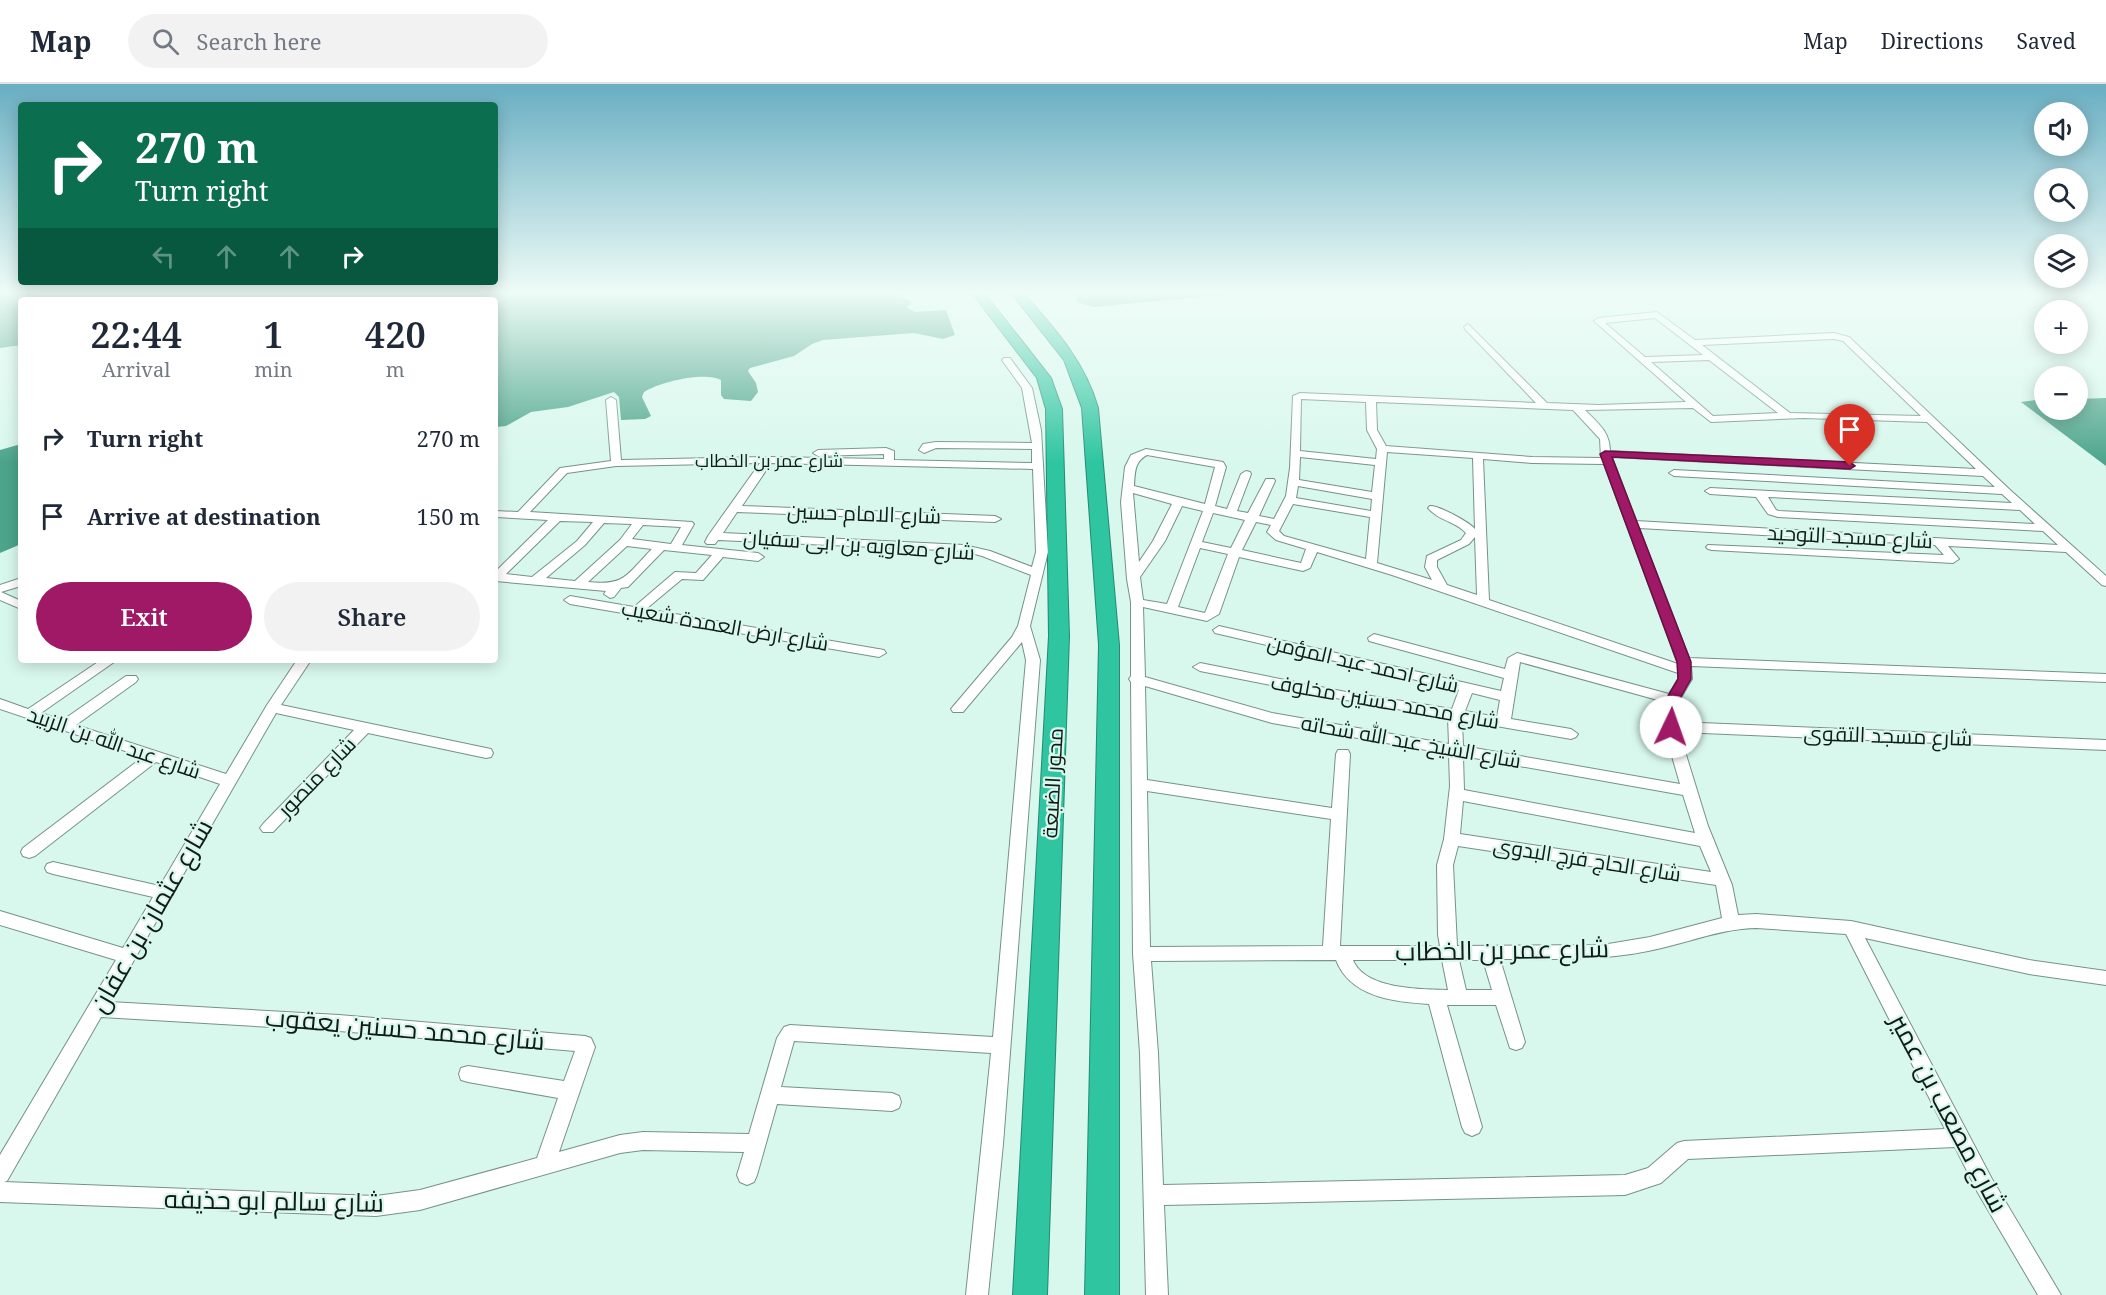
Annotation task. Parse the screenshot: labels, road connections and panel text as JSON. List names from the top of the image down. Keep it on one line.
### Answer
{"streets":{"highway":["محور الضبعة"],"street":["شارع عمر بن الخطاب","شارع الامام حسين","شارع مسجد التوحيد","شارع معاويه بن ابى سفيان","شارع ارض العمدة شعيب","شارع احمد عبد المؤمن","شارع محمد حسنين مخلوف","شارع مسجد التقوى","شارع الشيخ عبد الله شحاته","شارع عبد الله بن الزبيد","شارع منصور","شارع الحاج فرج البدوى","شارع عثمان بن عفان","شارع محمد حسنين يعقوب","شارع مصعب بن عمير","شارع سالم ابو حذيفه"]},"crossings":[["شارع عمر بن الخطاب","شارع مصعب بن عمير"],["شارع عبد الله بن الزبيد","شارع عثمان بن عفان"],["شارع عثمان بن عفان","شارع محمد حسنين يعقوب"],["شارع محمد حسنين يعقوب","شارع سالم ابو حذيفه"]],"page":{"header":"Map","search":"Search here","nav":["Map","Directions","Saved"],"map_buttons":["+","−"],"turn":["270 m","Turn right"],"eta":["22:44","Arrival","1","min","420","m"],"list":[{"name":"Turn right","value":"270 m"},{"name":"Arrive at destination","value":"150 m"}],"buttons":["Exit","Share"]}}
